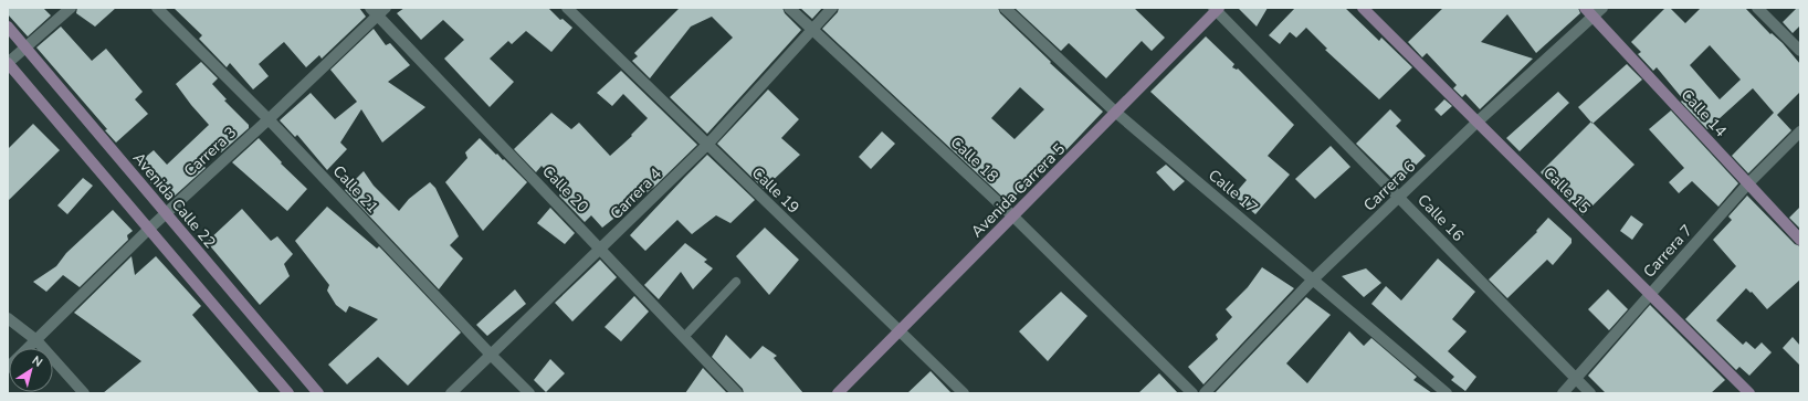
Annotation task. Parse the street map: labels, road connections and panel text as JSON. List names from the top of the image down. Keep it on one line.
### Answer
{"streets":{"street":["Calle 14","Carrera 3","Calle 18","Carrera 6","Calle 21","Calle 20","Calle 19","Avenida Carrera 5","Calle 15","Calle 17","Carrera 4","Avenida Calle 22","Calle 16","Carrera 7"]},"crossings":[["Calle 14","Carrera 6"],["Calle 14","Carrera 7"],["Carrera 3","Calle 21"],["Carrera 3","Calle 20"],["Carrera 3","Avenida Calle 22"],["Calle 18","Avenida Carrera 5"],["Calle 18","Carrera 4"],["Carrera 6","Calle 15"],["Carrera 6","Calle 17"],["Carrera 6","Calle 16"],["Calle 21","Carrera 4"],["Calle 20","Carrera 4"],["Calle 19","Avenida Carrera 5"],["Calle 19","Carrera 4"],["Avenida Carrera 5","Calle 17"],["Avenida Carrera 5","Calle 16"],["Calle 15","Carrera 7"],["Calle 16","Carrera 7"]],"north":"top right"}
